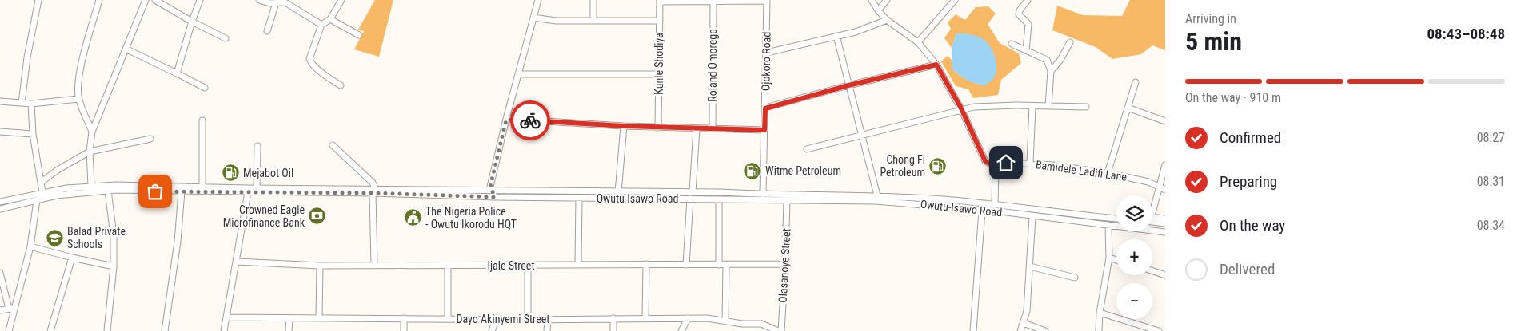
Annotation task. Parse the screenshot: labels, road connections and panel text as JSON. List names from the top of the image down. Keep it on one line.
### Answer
{"streets":{"street":["Ojokoro Road","Kunle Shodiya","Roland Omorege","Bamidele Ladifi Lane","Owutu-Isawo Road","Ijale Street","Olasanoye Street","Dayo Akinyemi Street"]},"crossings":[["Ojokoro Road","Owutu-Isawo Road"],["Owutu-Isawo Road","Olasanoye Street"],["Ijale Street","Olasanoye Street"]],"places":{"fuel station":["Chong Fi Petroleum","Witme Petroleum","Mejabot Oil"],"bank":["Crowned Eagle Microfinance Bank"],"public building":["The Nigeria Police - Owutu Ikorodu HQT"],"school or university":["Balad Private Schools"]},"page":{"heading":["5 min","Arriving in","08:43–08:48"],"bar":"On the way · 910 m","list":[["Confirmed","08:27"],["Preparing","08:31"],["On the way","08:34"],"Delivered"],"map_buttons":["+","−"]}}
